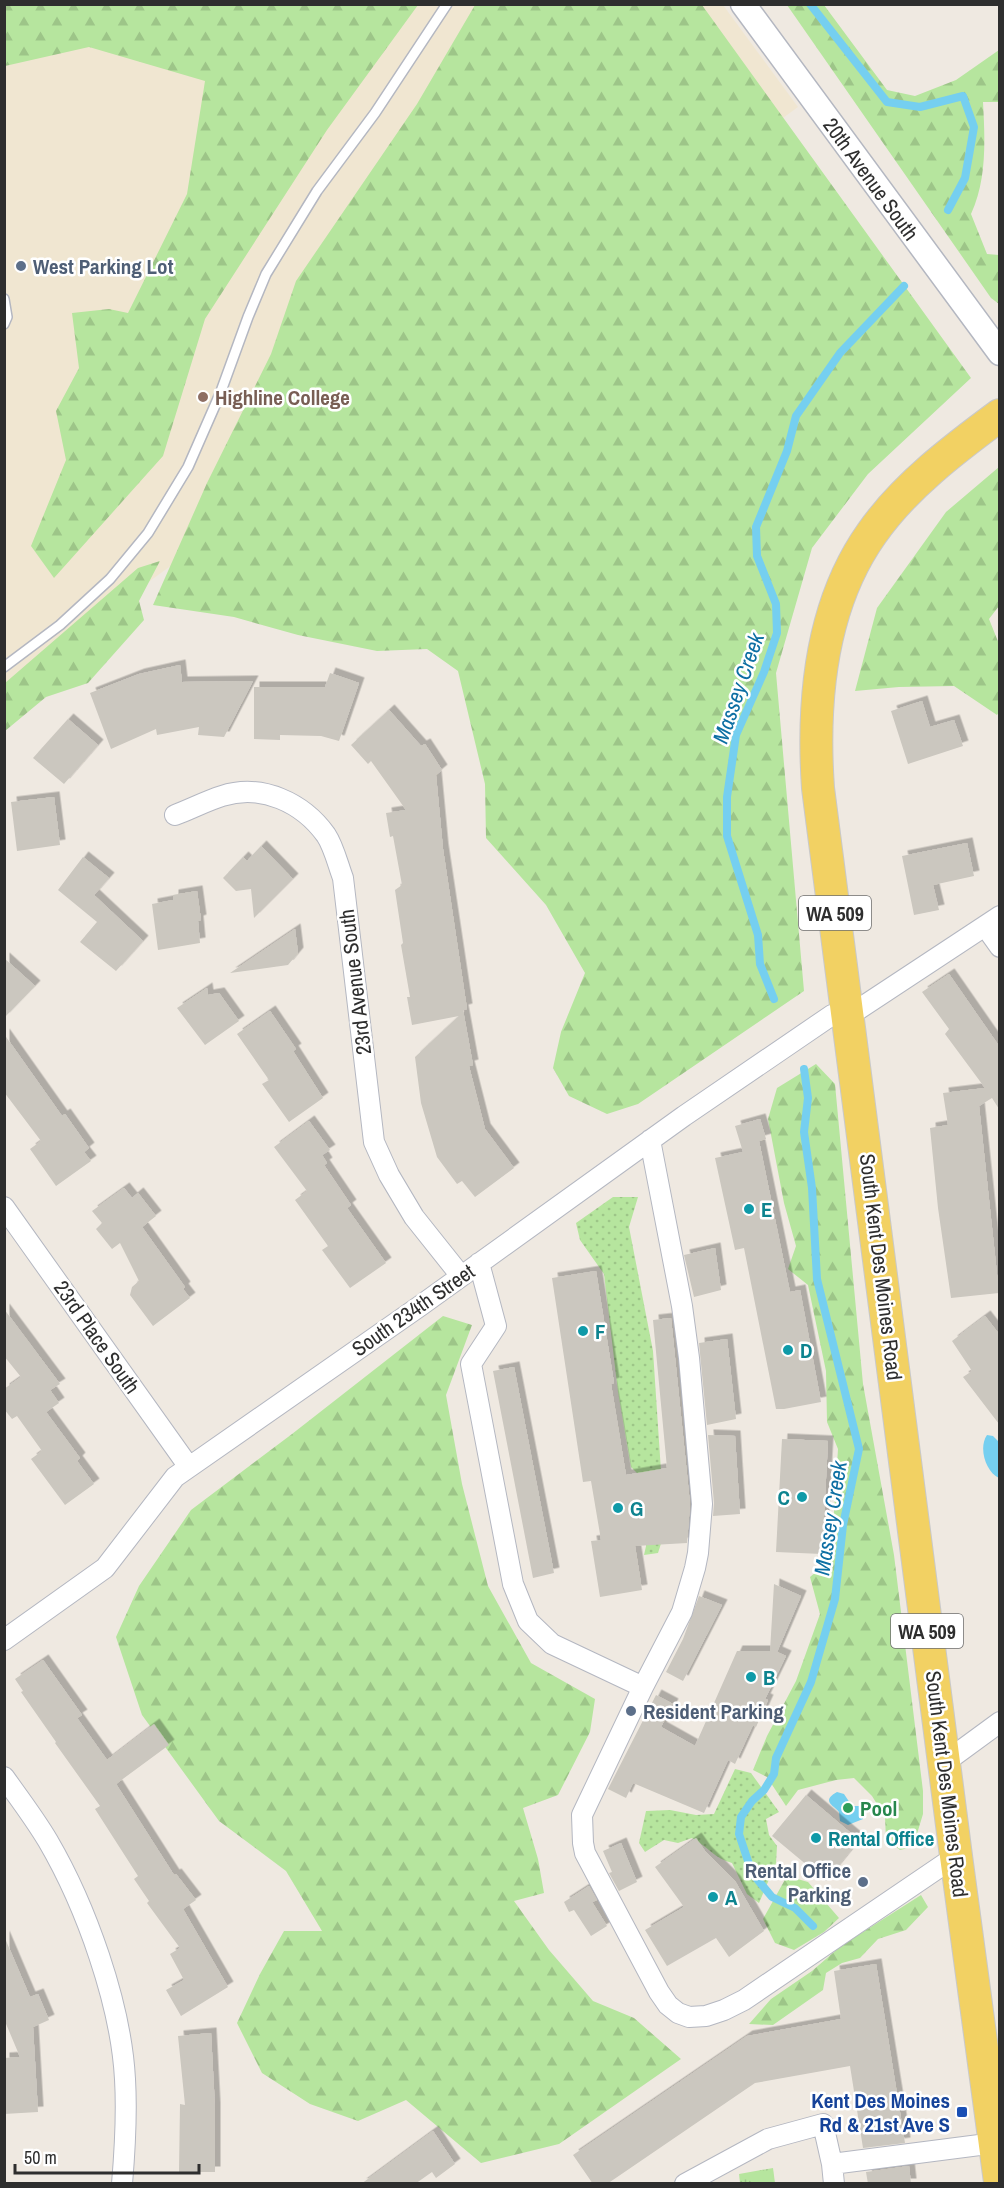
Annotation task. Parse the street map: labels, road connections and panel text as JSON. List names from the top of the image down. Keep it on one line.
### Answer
{"streets":{"main road":["WA 509","South Kent Des Moines Road"],"street":["20th Avenue South","23rd Avenue South","South 234th Street","23rd Place South"]},"crossings":[["23rd Avenue South","South 234th Street"],["South Kent Des Moines Road","South 234th Street"],["South 234th Street","23rd Place South"]],"water":["Massey Creek"],"places":{"other":["West Parking Lot","Highline College","E","F","D","C","G","B","Resident Parking","Pool","Rental Office","Rental Office Parking","A"],"transit":["Kent Des Moines Rd & 21st Ave S"]},"scale_bar":"50 m"}
